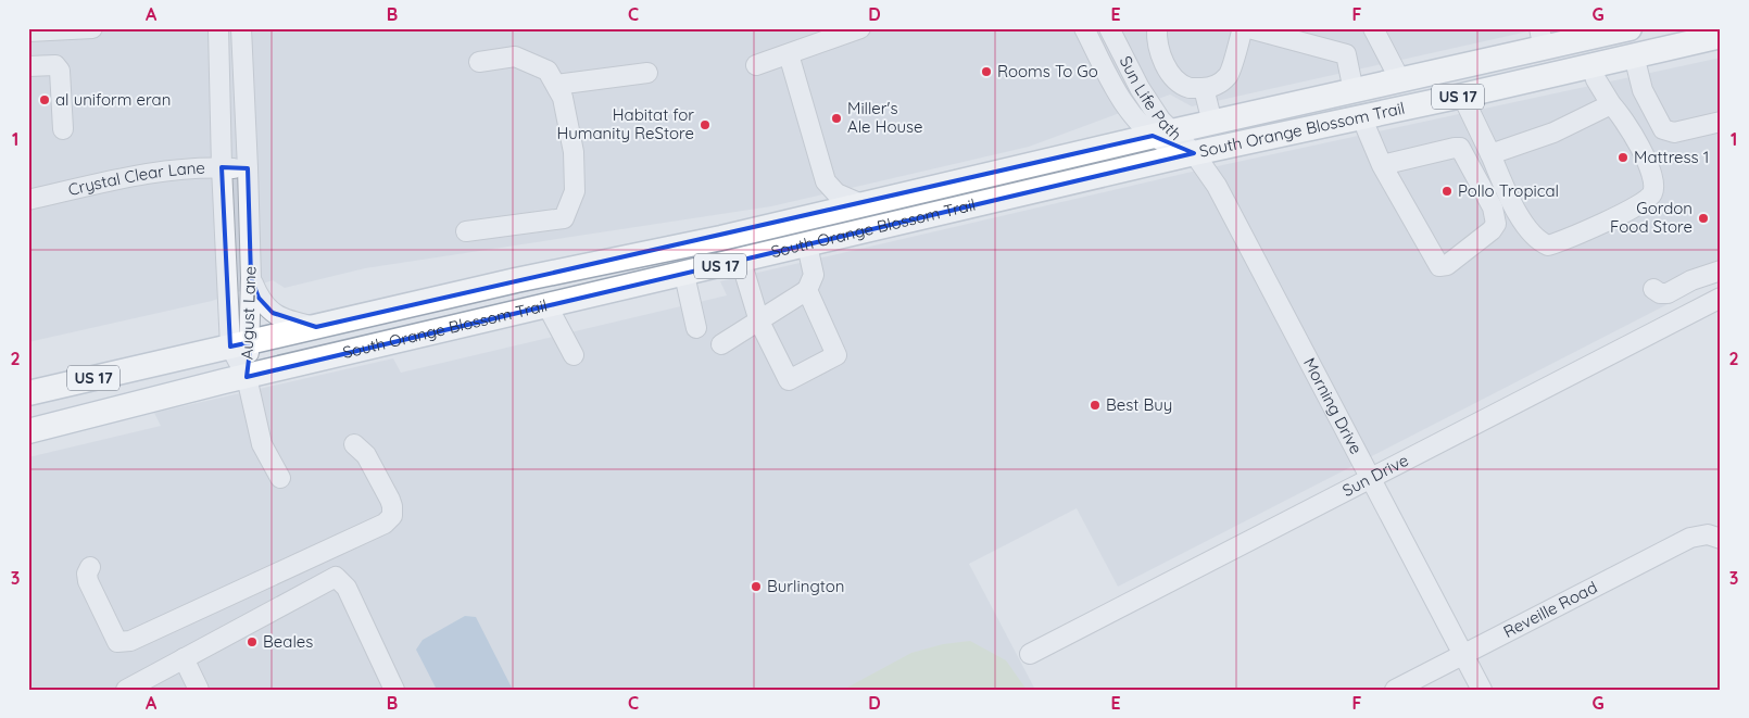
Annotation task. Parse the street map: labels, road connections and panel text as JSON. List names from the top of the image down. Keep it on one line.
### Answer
{"streets":{"main road":["US 17","South Orange Blossom Trail"],"street":["Sun Life Path","Crystal Clear Lane","August Lane","Morning Drive","Sun Drive","Reveille Road"]},"crossings":[["Sun Life Path","South Orange Blossom Trail"],["Sun Life Path","Morning Drive"],["South Orange Blossom Trail","August Lane"],["South Orange Blossom Trail","Morning Drive"],["Crystal Clear Lane","August Lane"],["Morning Drive","Sun Drive"],["Morning Drive","Reveille Road"]],"places":["Rooms To Go","al uniform eran","Miller's Ale House","Habitat for Humanity ReStore","Mattress 1","Pollo Tropical","Gordon Food Store","Best Buy","Burlington","Beales"],"grid":{"columns":["A","B","C","D","E","F","G"],"rows":["1","2","3"]}}
